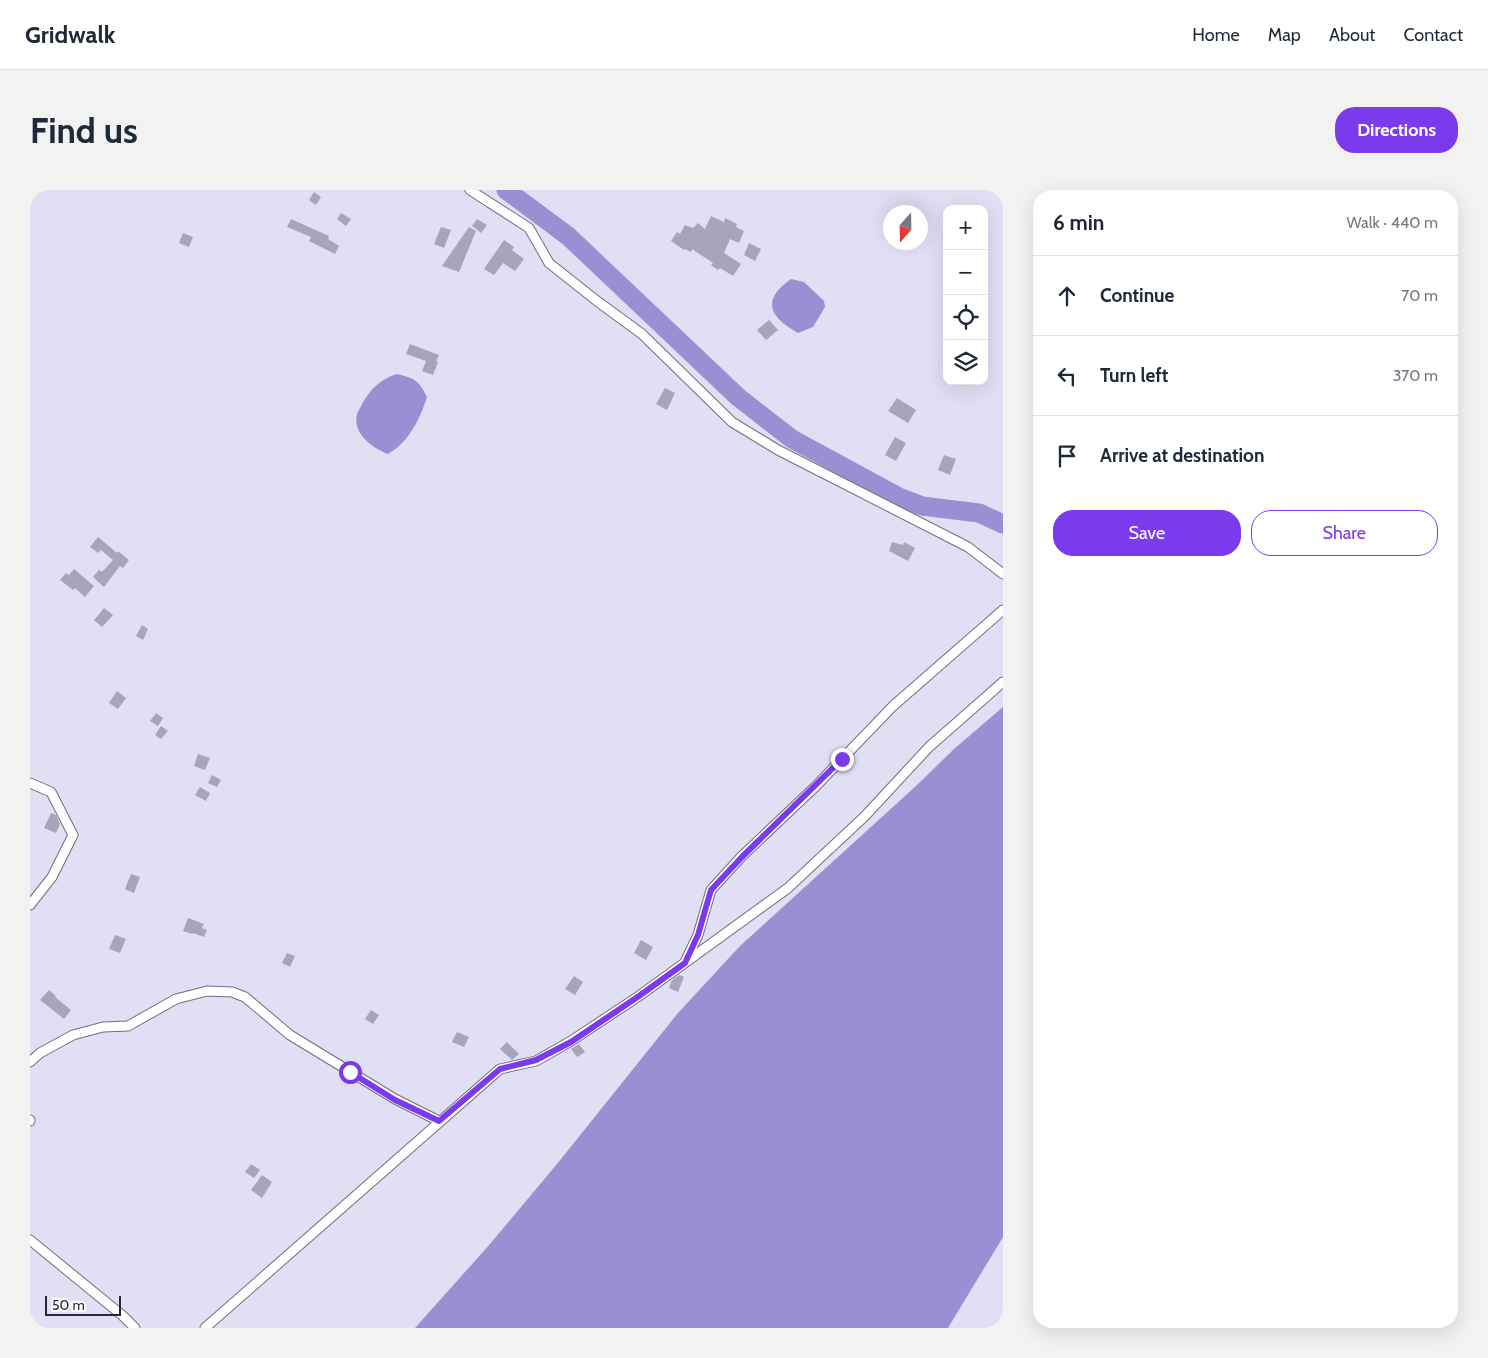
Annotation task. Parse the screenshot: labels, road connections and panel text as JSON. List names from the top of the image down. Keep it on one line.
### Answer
{"scale_bar":"50 m","north":"bottom","page":{"header":"Gridwalk","nav":["Home","Map","About","Contact"],"buttons":["Directions",["Save","Share"]],"title":"Find us","heading":["6 min","Walk · 440 m"],"map_buttons":["+","−"],"list":[["Continue","70 m"],["Turn left","370 m"],"Arrive at destination"],"scale":"50 m"}}
